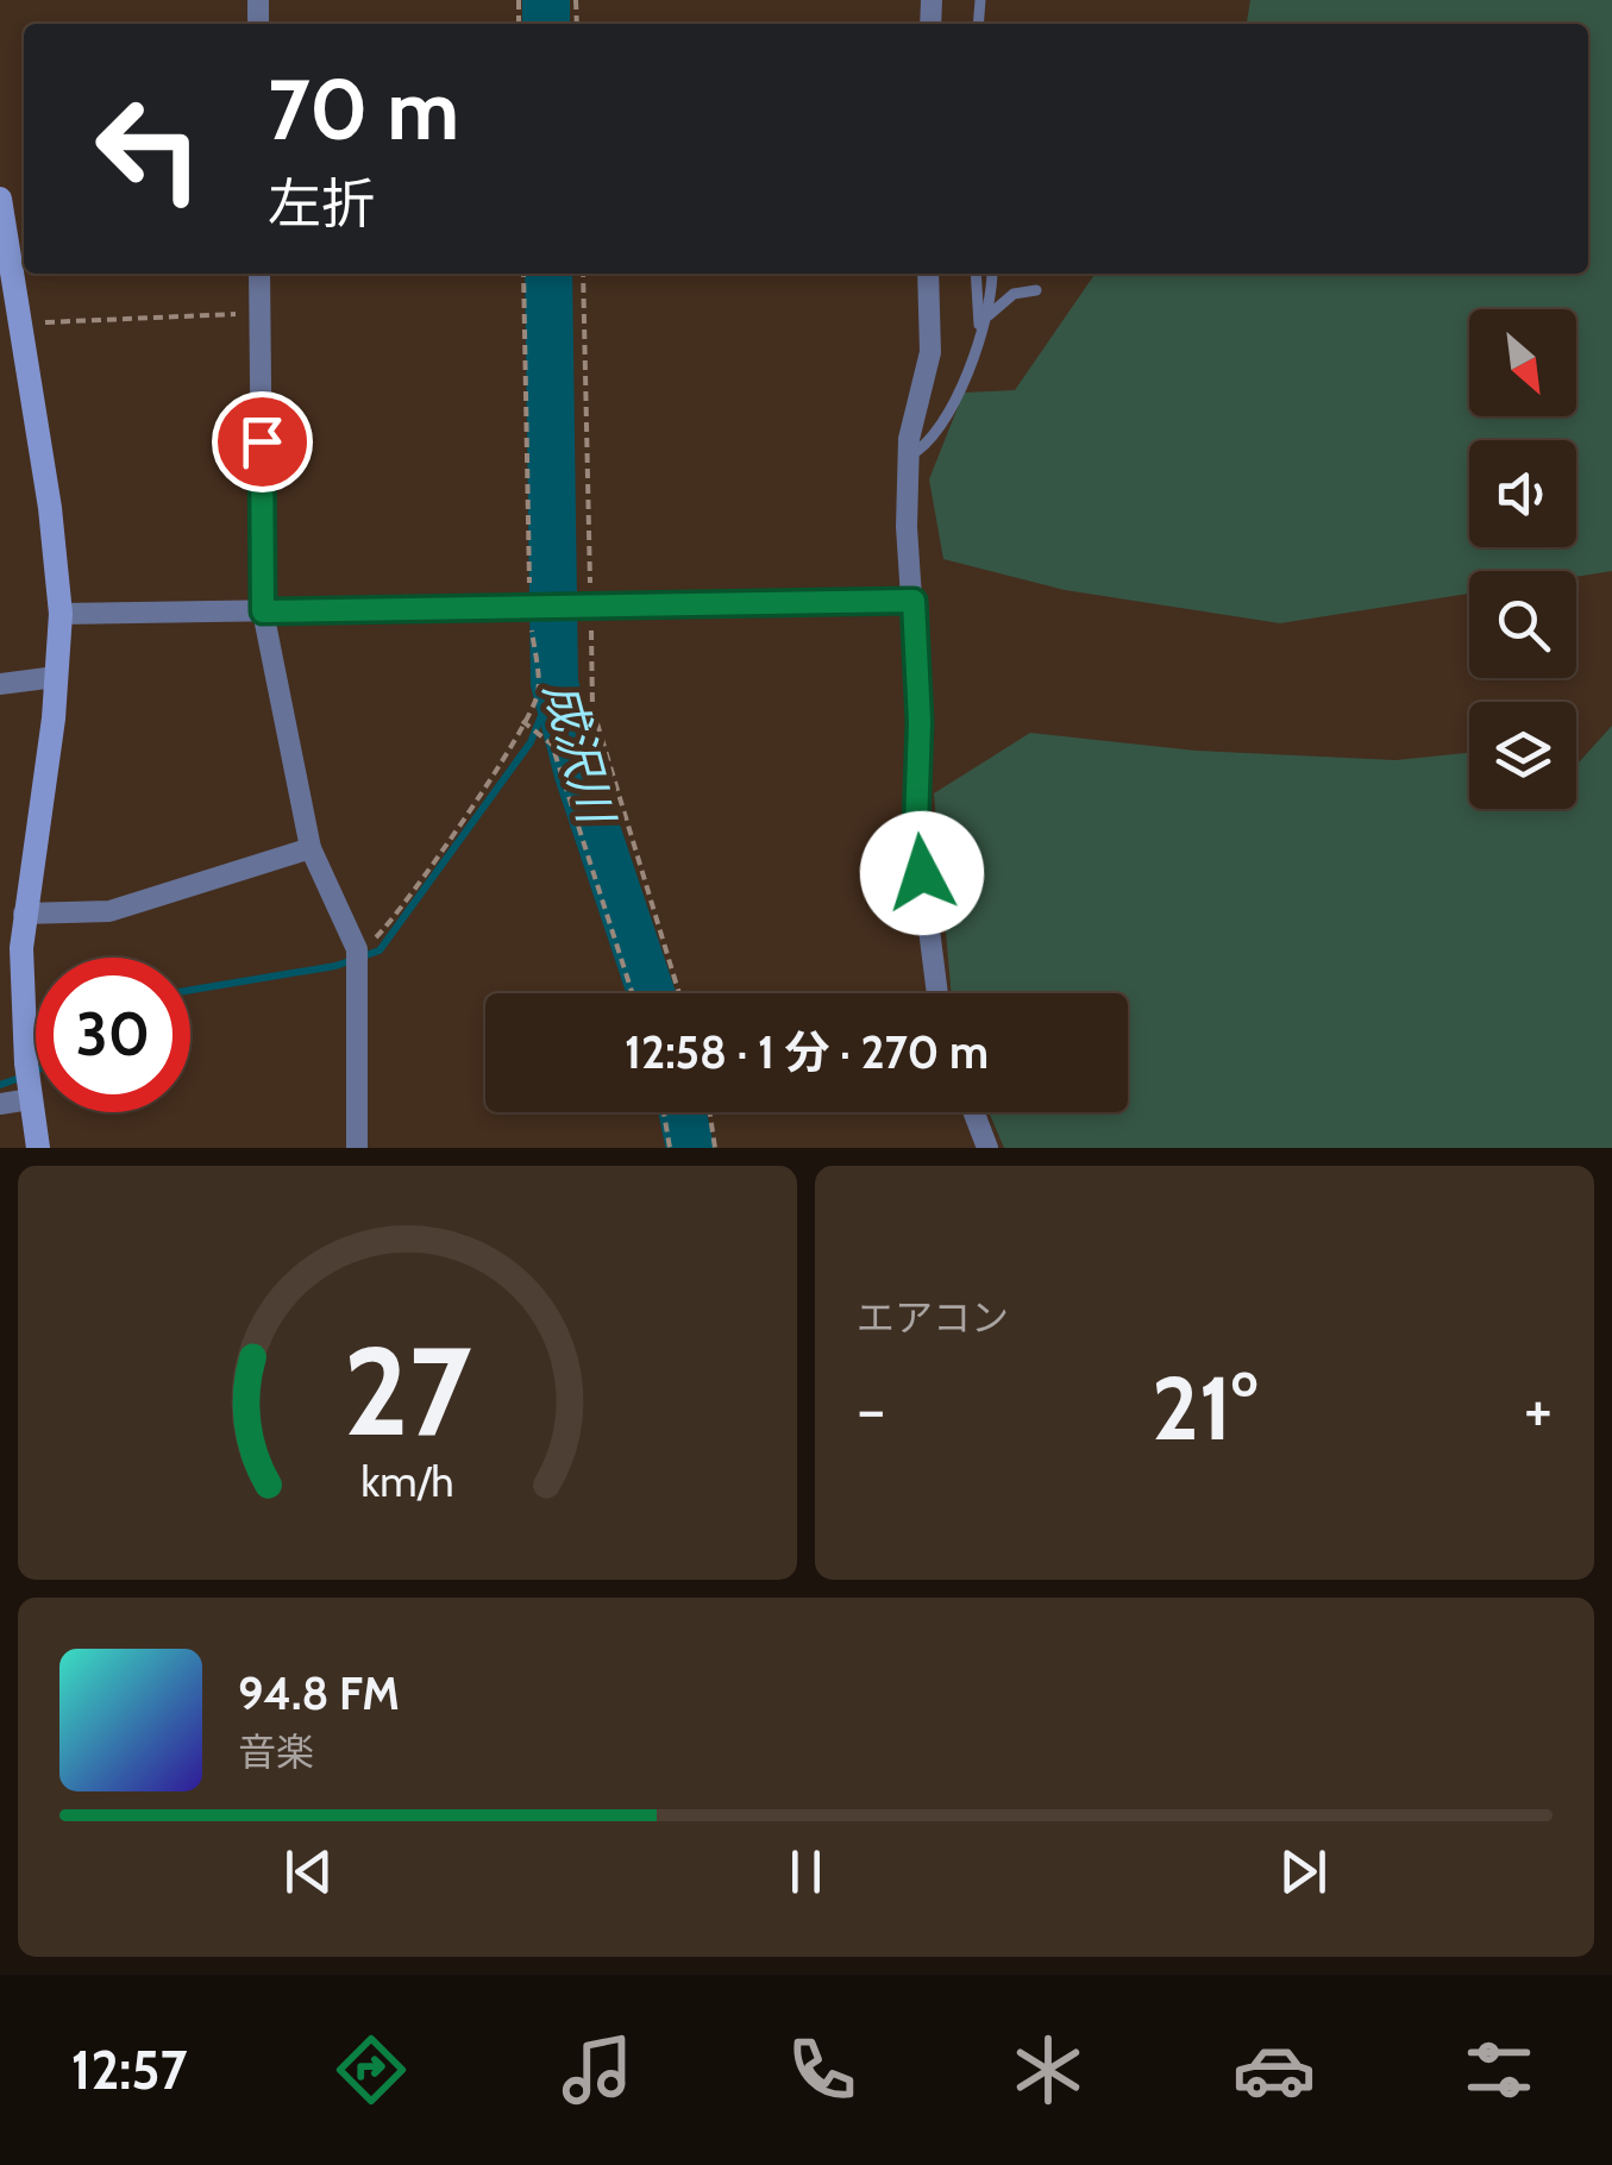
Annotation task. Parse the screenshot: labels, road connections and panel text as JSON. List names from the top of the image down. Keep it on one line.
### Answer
{"water":["成沢川"],"north":"bottom right","page":{"turn":["70 m","左折"],"limit":"30","trip":"12:58 · 1 分 · 270 m","tile":"エアコン","heat":["−","21°","+"],"song":["94.8 FM","音楽"],"tabs":"12:57","gauge":["27","km/h"]}}
